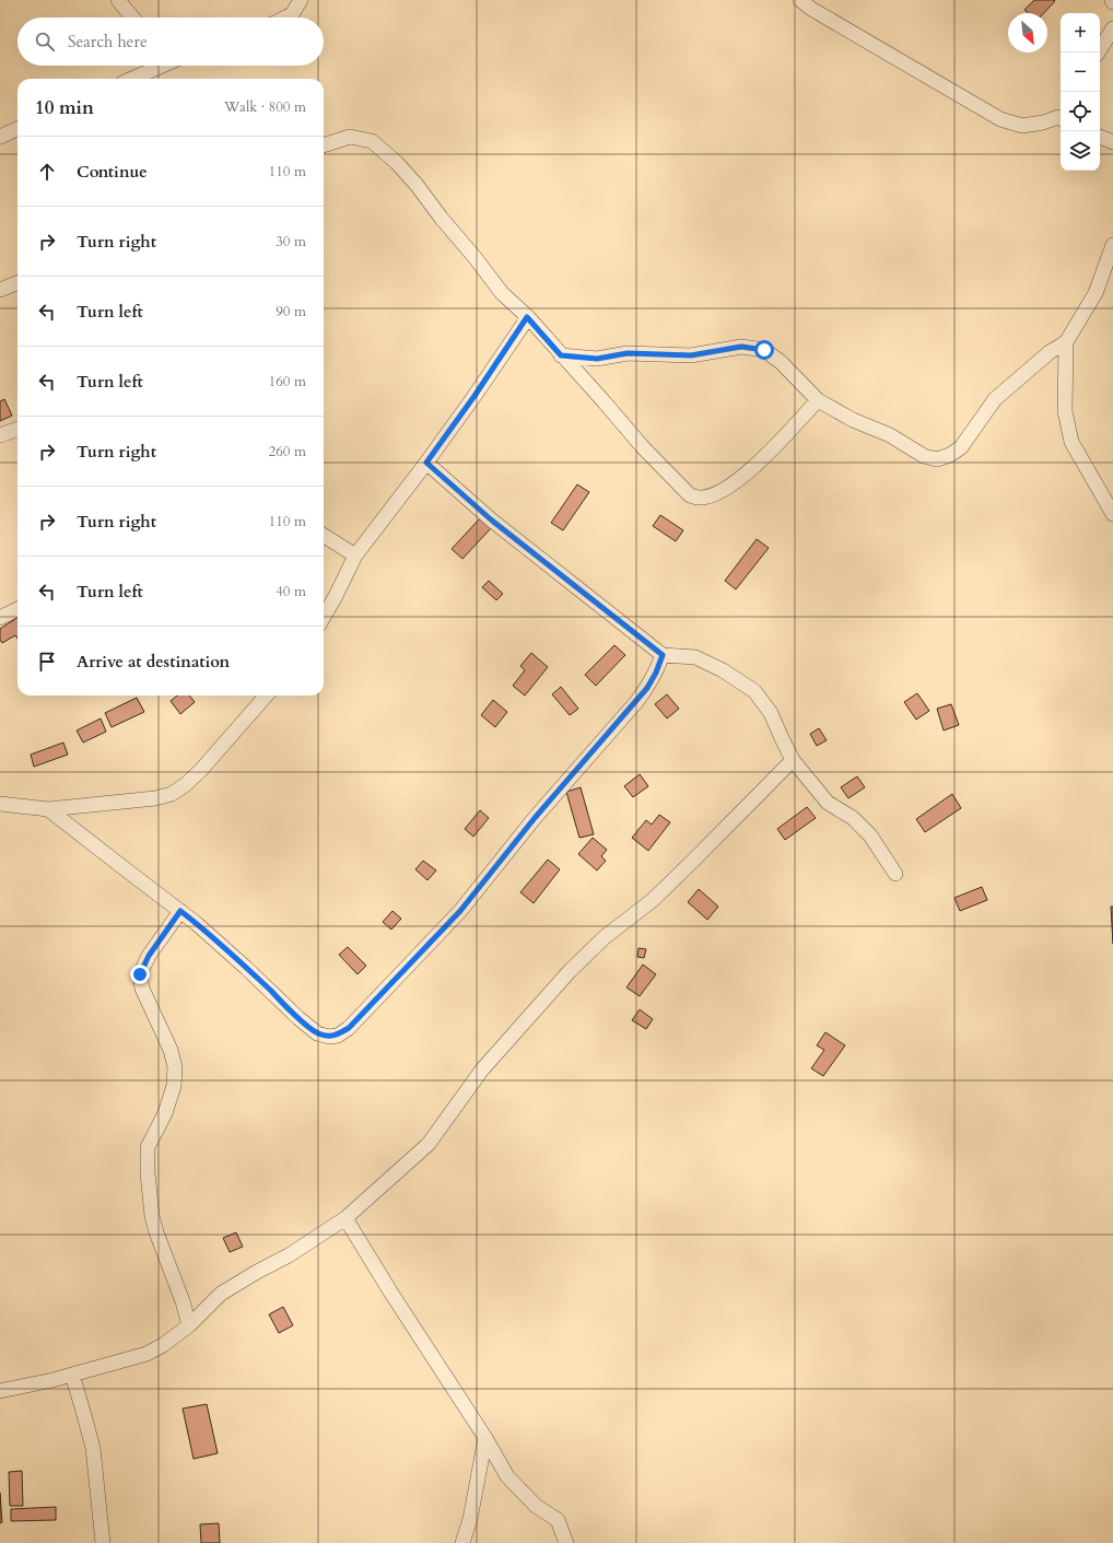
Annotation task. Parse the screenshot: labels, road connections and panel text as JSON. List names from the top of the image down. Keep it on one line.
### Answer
{"north":"bottom right","page":{"map_buttons":["+","−"],"search":"Search here","heading":["10 min","Walk · 800 m"],"list":[["Continue","110 m"],["Turn right","30 m"],["Turn left","90 m"],["Turn left","160 m"],["Turn right","260 m"],["Turn right","110 m"],["Turn left","40 m"],"Arrive at destination"]}}
